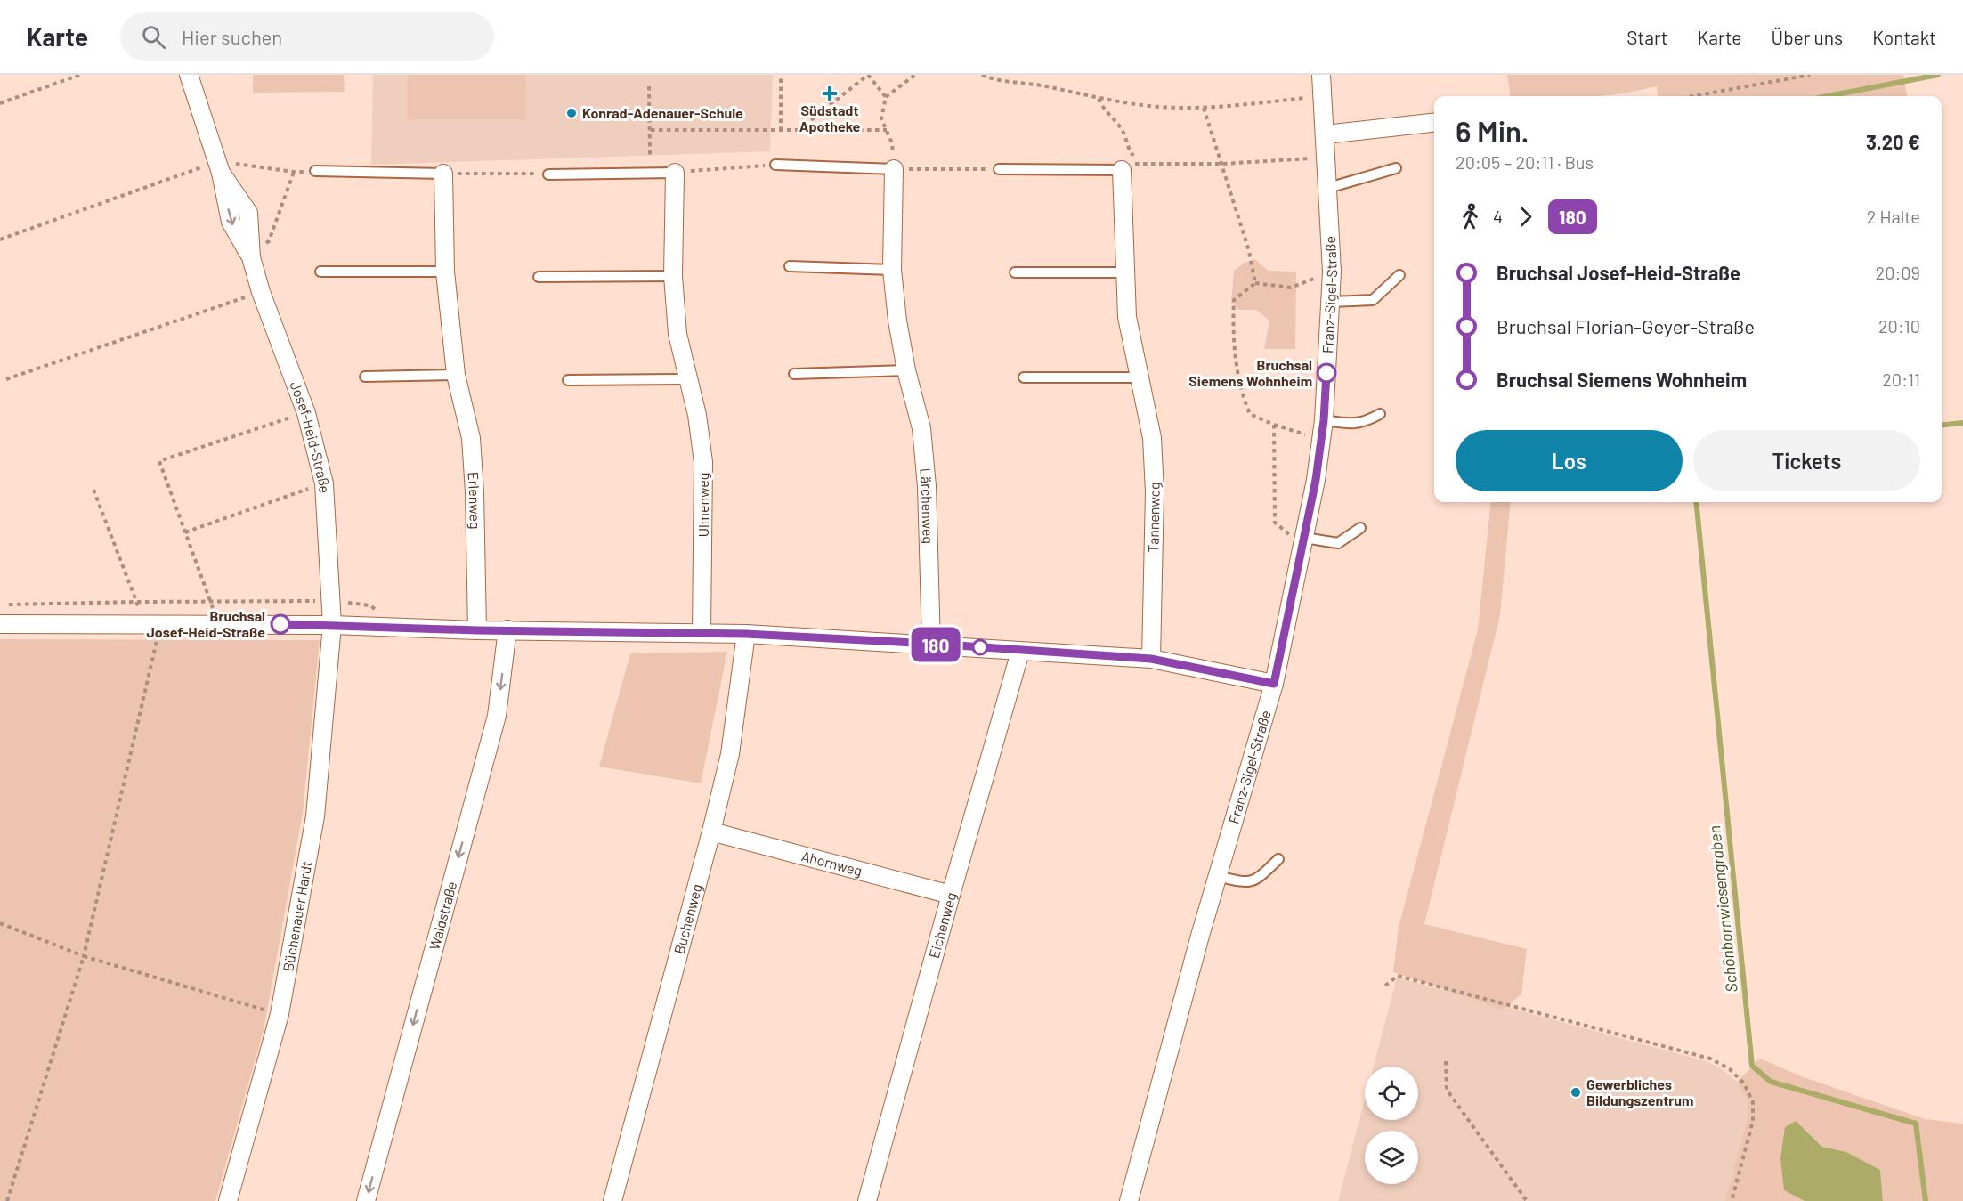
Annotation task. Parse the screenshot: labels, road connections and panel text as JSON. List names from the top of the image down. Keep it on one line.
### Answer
{"streets":{"street":["Franz-Sigel-Straße","Josef-Heid-Straße","Erlenweg","Ulmenweg","Lärchenweg","Tannenweg","Ahornweg","Büchenauer Hardt","Waldstraße","Buchenweg","Eichenweg"]},"crossings":[["Josef-Heid-Straße","Büchenauer Hardt"],["Ahornweg","Buchenweg"],["Ahornweg","Eichenweg"]],"one_way":["Waldstraße"],"water":["Schönbornwiesengraben"],"places":{"health":["Südstadt Apotheke"],"other":["Konrad-Adenauer-Schule","Bruchsal Siemens Wohnheim","Bruchsal Josef-Heid-Straße","Gewerbliches Bildungszentrum"]},"lines":["bus line 180"],"page":{"header":"Karte","search":"Hier suchen","nav":["Start","Karte","Über uns","Kontakt"],"on_map":"180","heading":["6 Min.","20:05 – 20:11 · Bus","3.20 €"],"legs":["4","180","2 Halte"],"list":[{"name":"Bruchsal Josef-Heid-Straße","value":"20:09"},{"name":"Bruchsal Florian-Geyer-Straße","value":"20:10"},{"name":"Bruchsal Siemens Wohnheim","value":"20:11"}],"buttons":["Los","Tickets"]}}
